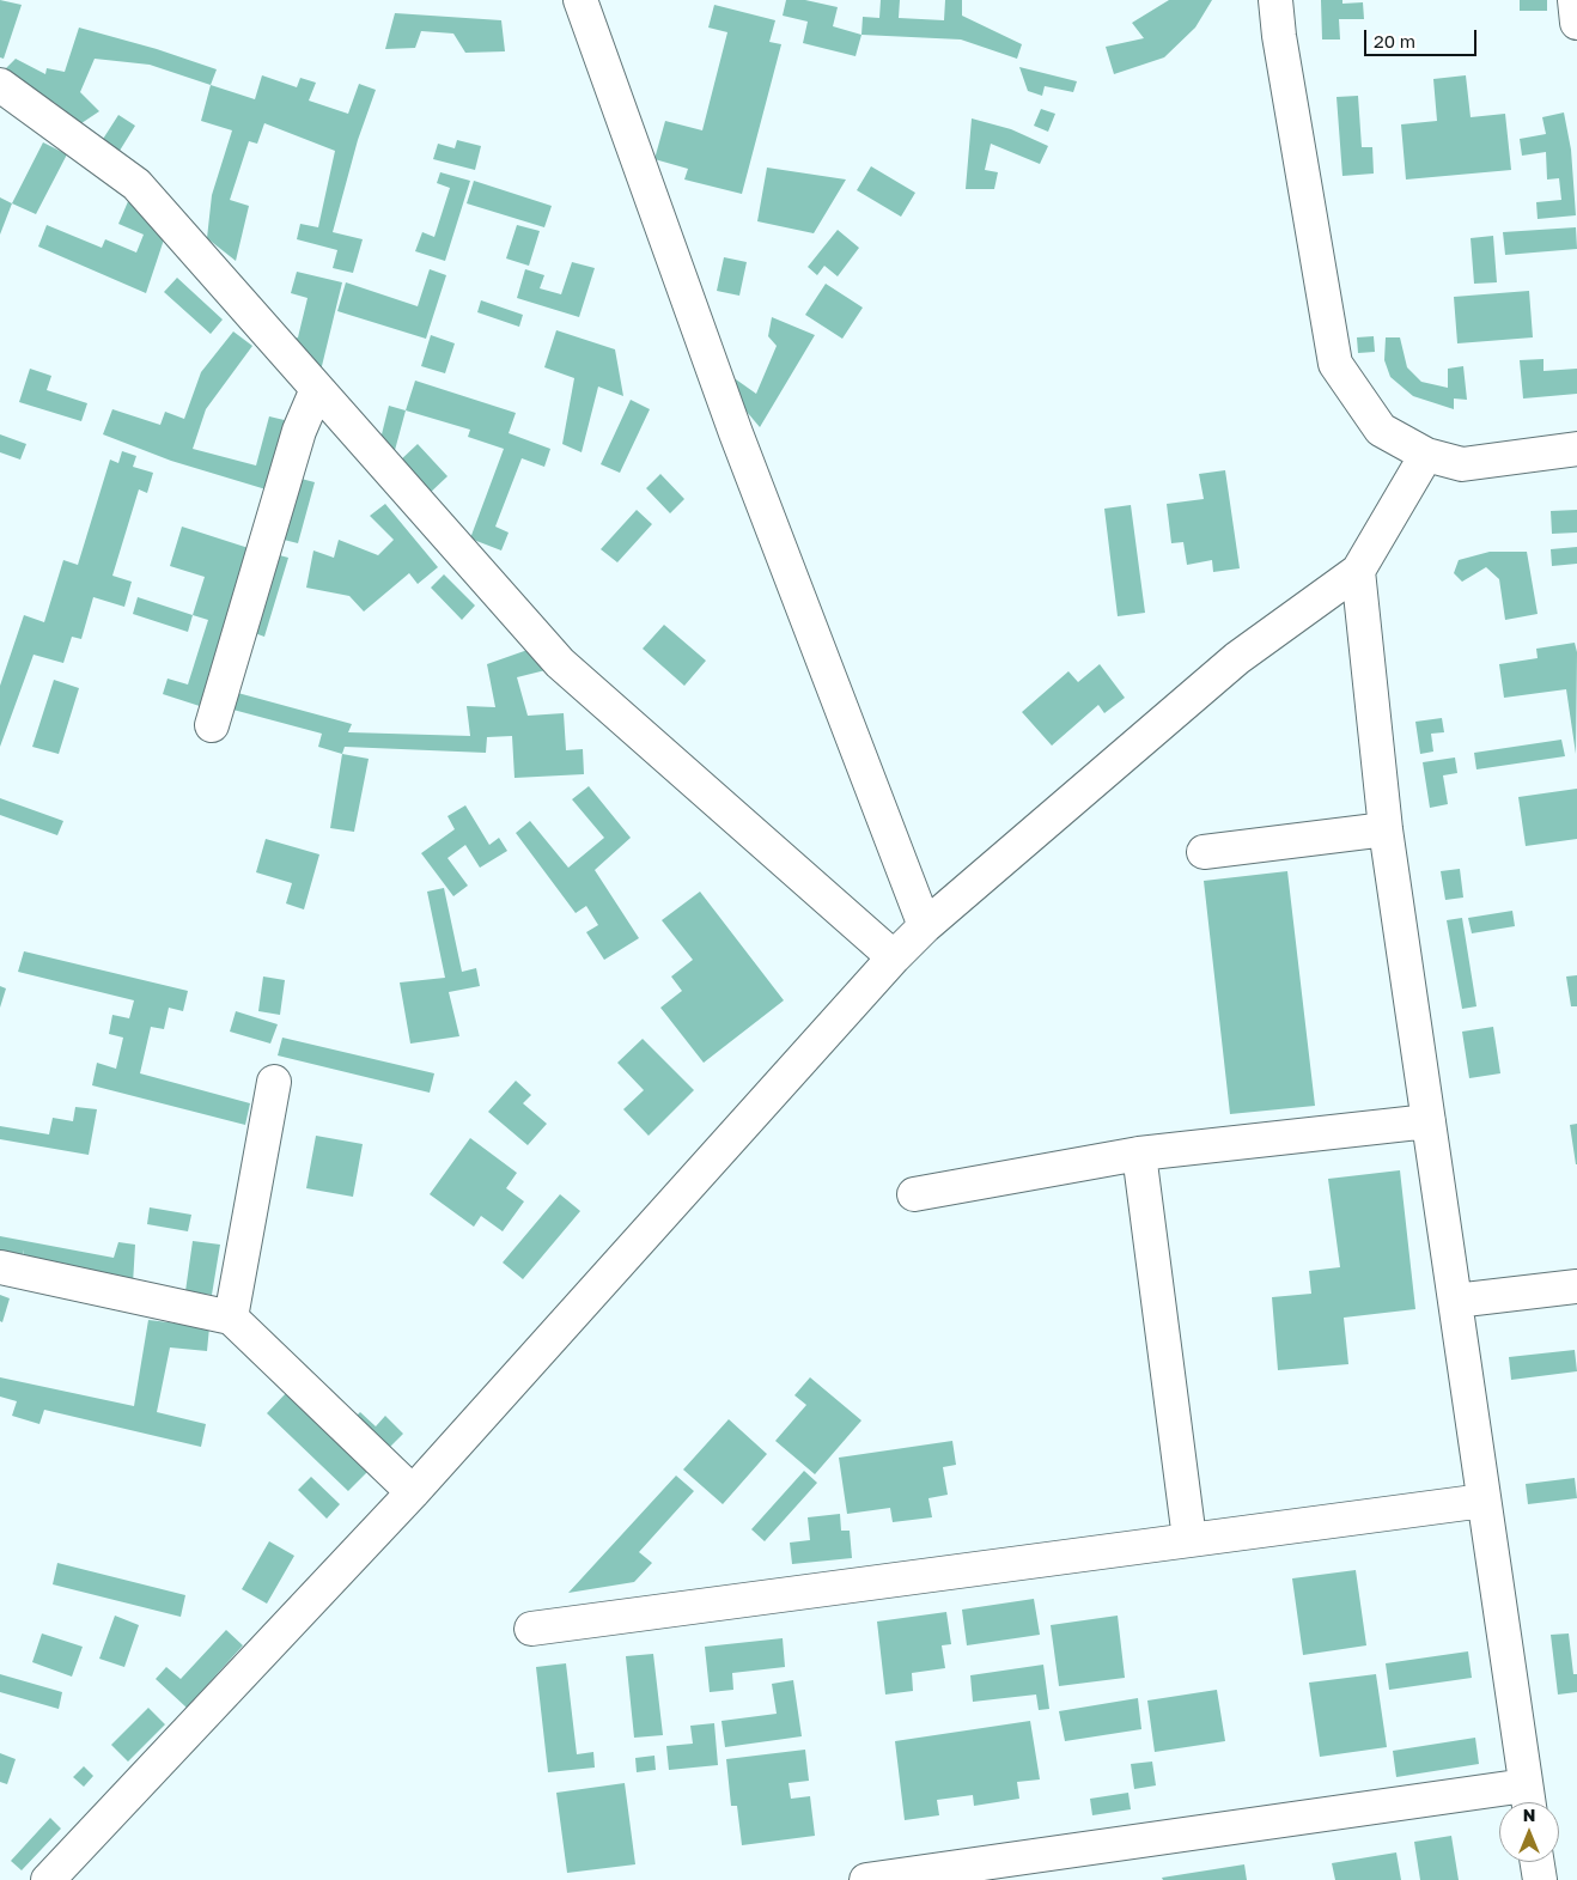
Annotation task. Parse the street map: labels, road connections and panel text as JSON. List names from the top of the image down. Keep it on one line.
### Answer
{"scale_bar":"20 m","north":"top"}
